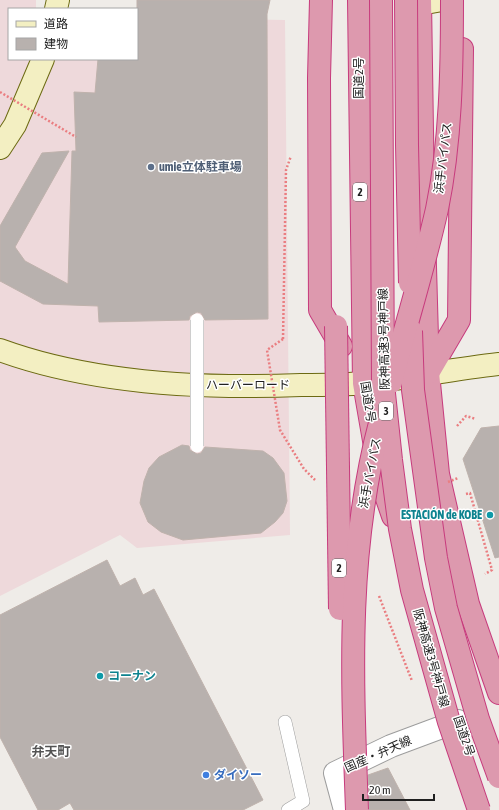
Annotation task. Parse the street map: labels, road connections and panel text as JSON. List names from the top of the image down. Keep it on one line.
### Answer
{"streets":{"highway":["国道2号","浜手バイパス","2","阪神高速3号神戸線","3"],"street":["ハーバーロード","国産・弁天線"]},"crossings":[["国道2号","ハーバーロード"],["国道2号","国産・弁天線"],["浜手バイパス","国産・弁天線"]],"districts":["弁天町"],"places":["umie立体駐車場","ESTACIÓN de KOBE","コーナン","ダイソー"],"legend":["道路","建物"],"scale_bar":"20 m"}
